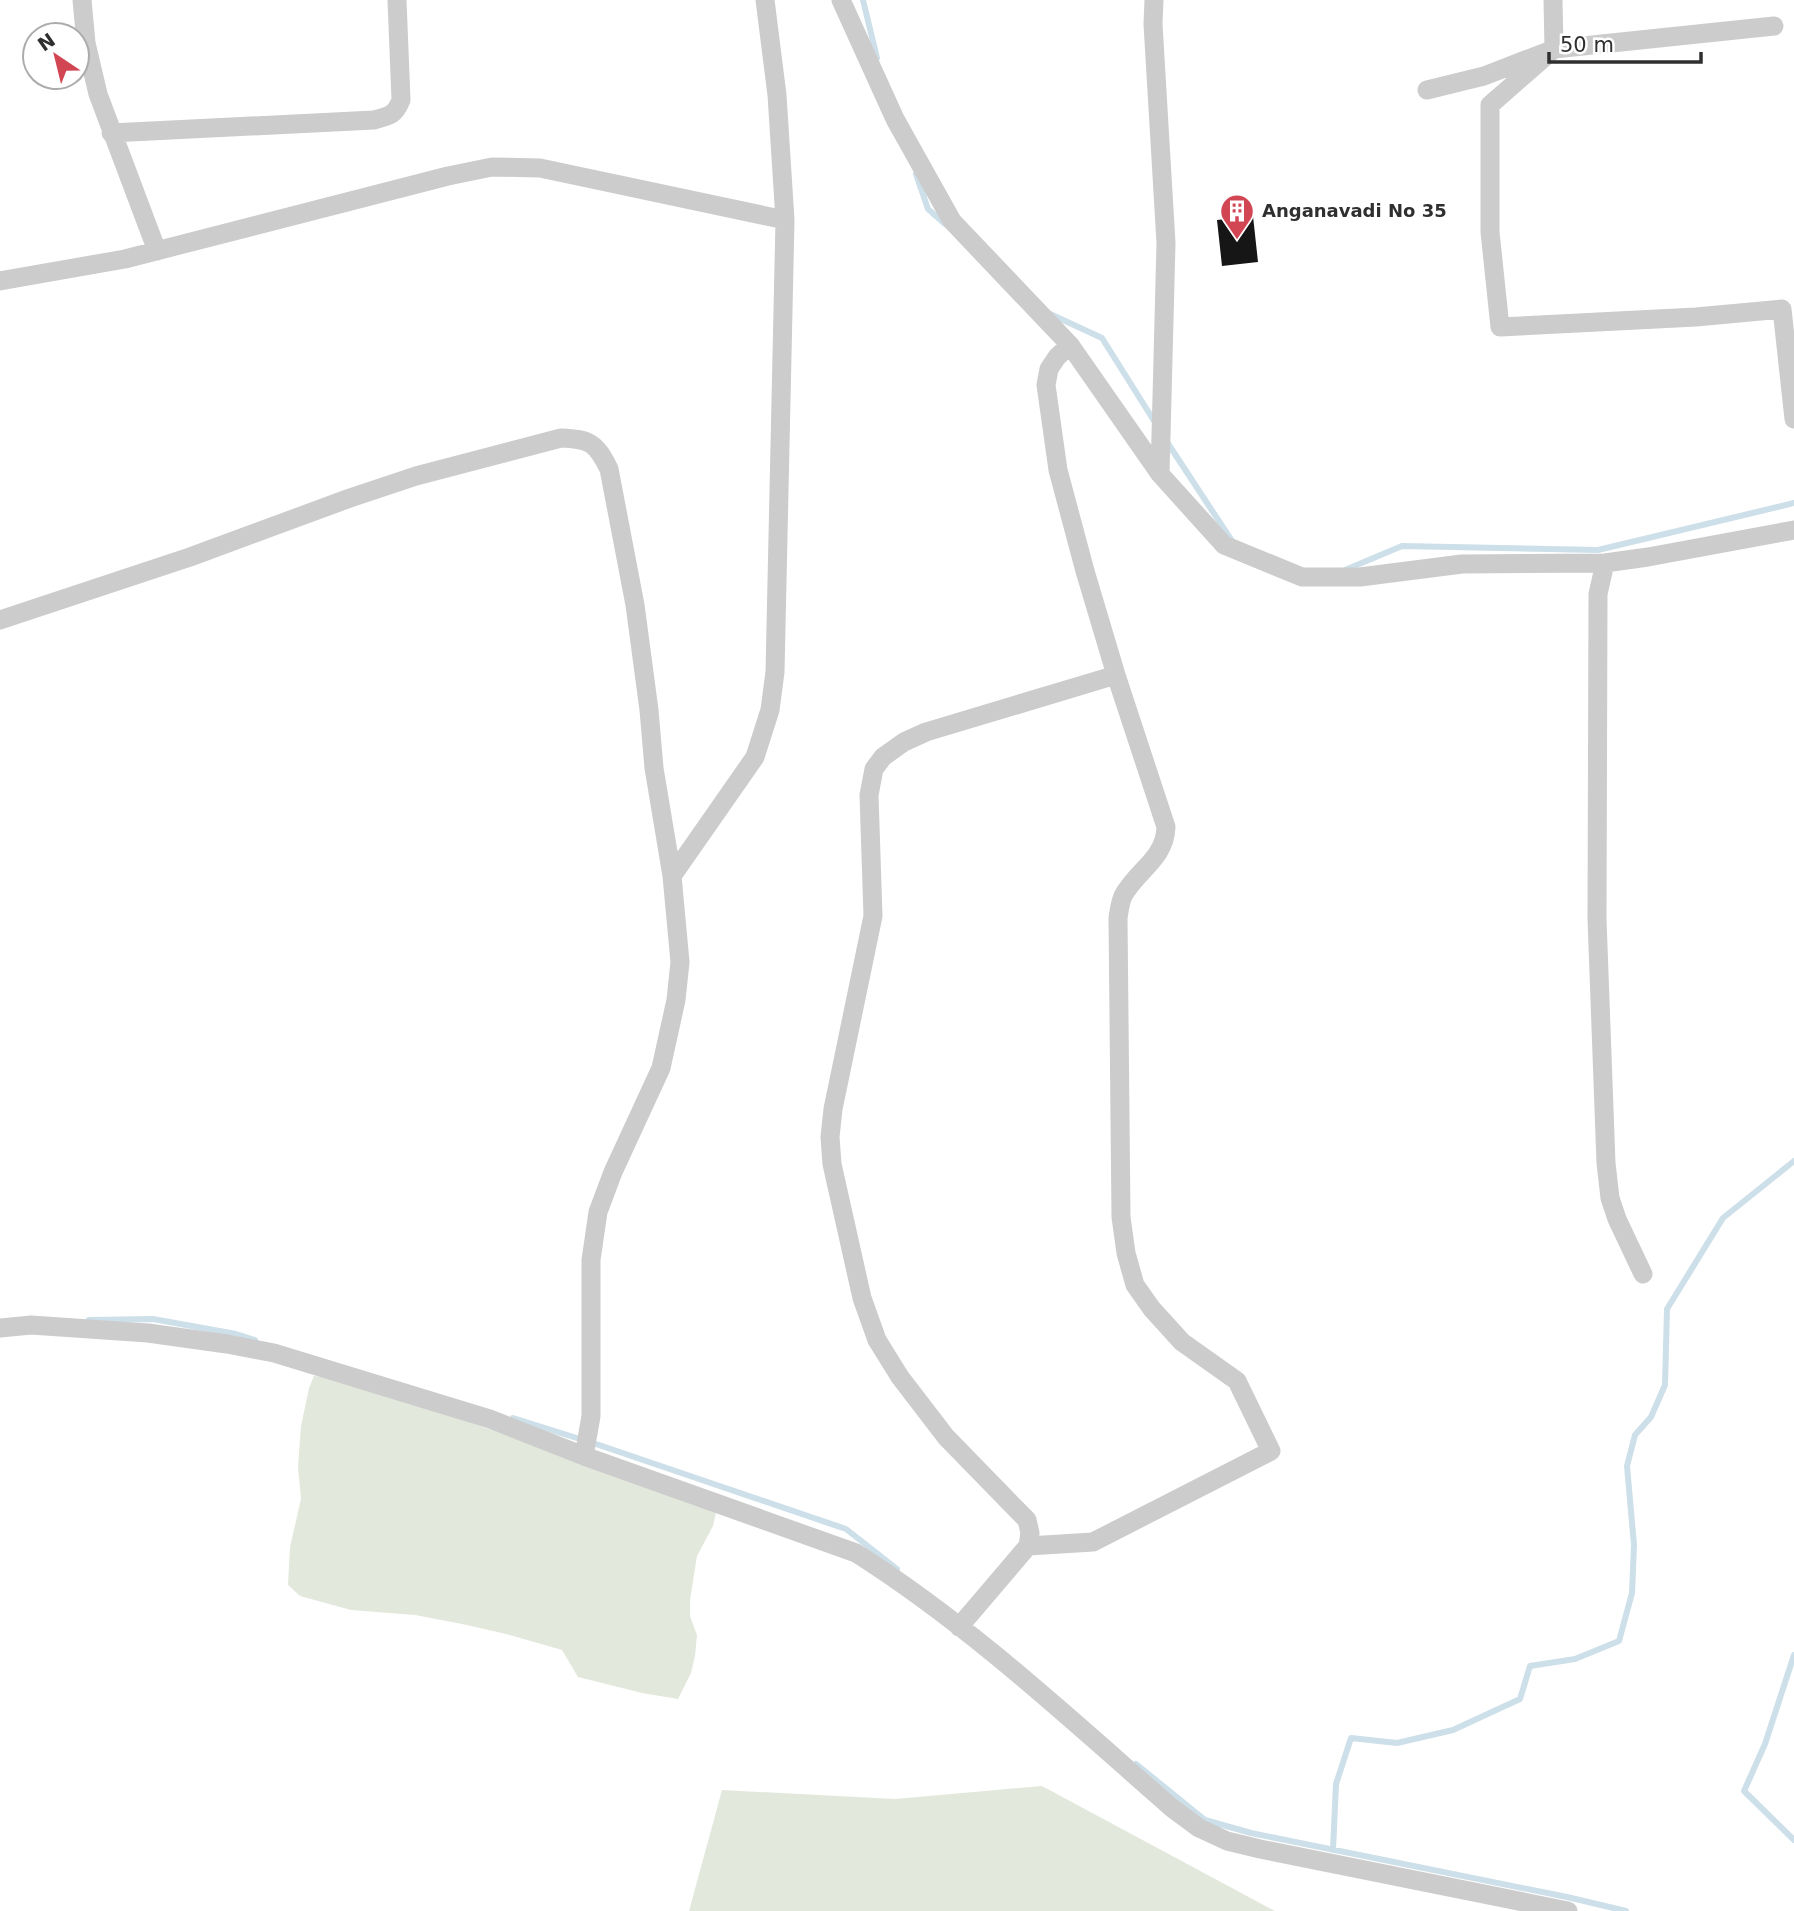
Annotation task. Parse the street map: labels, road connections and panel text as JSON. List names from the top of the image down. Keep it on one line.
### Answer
{"places":{"building":["Anganavadi No 35"]},"scale_bar":"50 m","north":"top left"}
